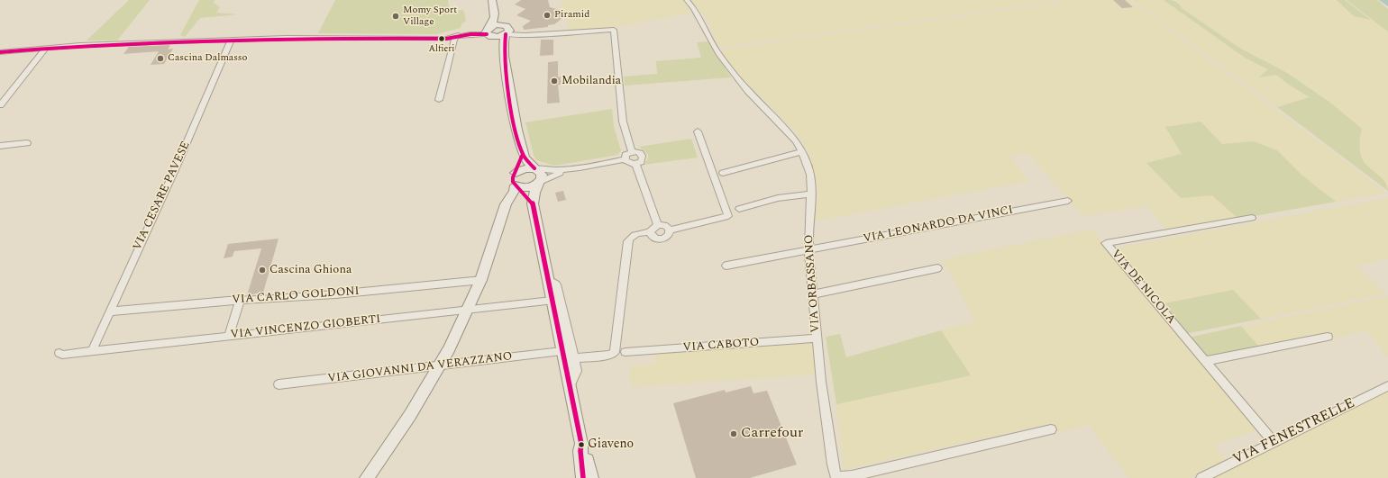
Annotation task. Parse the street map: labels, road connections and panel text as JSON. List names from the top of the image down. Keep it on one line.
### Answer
{"streets":{"street":["VIA CESARE PAVESE","VIA LEONARDO DA VINCI","VIA ORBASSANO","VIA DE NICOLA","VIA CARLO GOLDONI","VIA VINCENZO GIOBERTI","VIA CABOTO","VIA GIOVANNI DA VERAZZANO","VIA FENESTRELLE"]},"crossings":[["VIA CESARE PAVESE","VIA CARLO GOLDONI"],["VIA CESARE PAVESE","VIA VINCENZO GIOBERTI"],["VIA LEONARDO DA VINCI","VIA ORBASSANO"],["VIA ORBASSANO","VIA CABOTO"],["VIA DE NICOLA","VIA FENESTRELLE"]],"places":["Piramid","Momy Sport Village","Alfieri","Cascina Dalmasso","Mobilandia","Cascina Ghiona","Carrefour","Giaveno"]}
